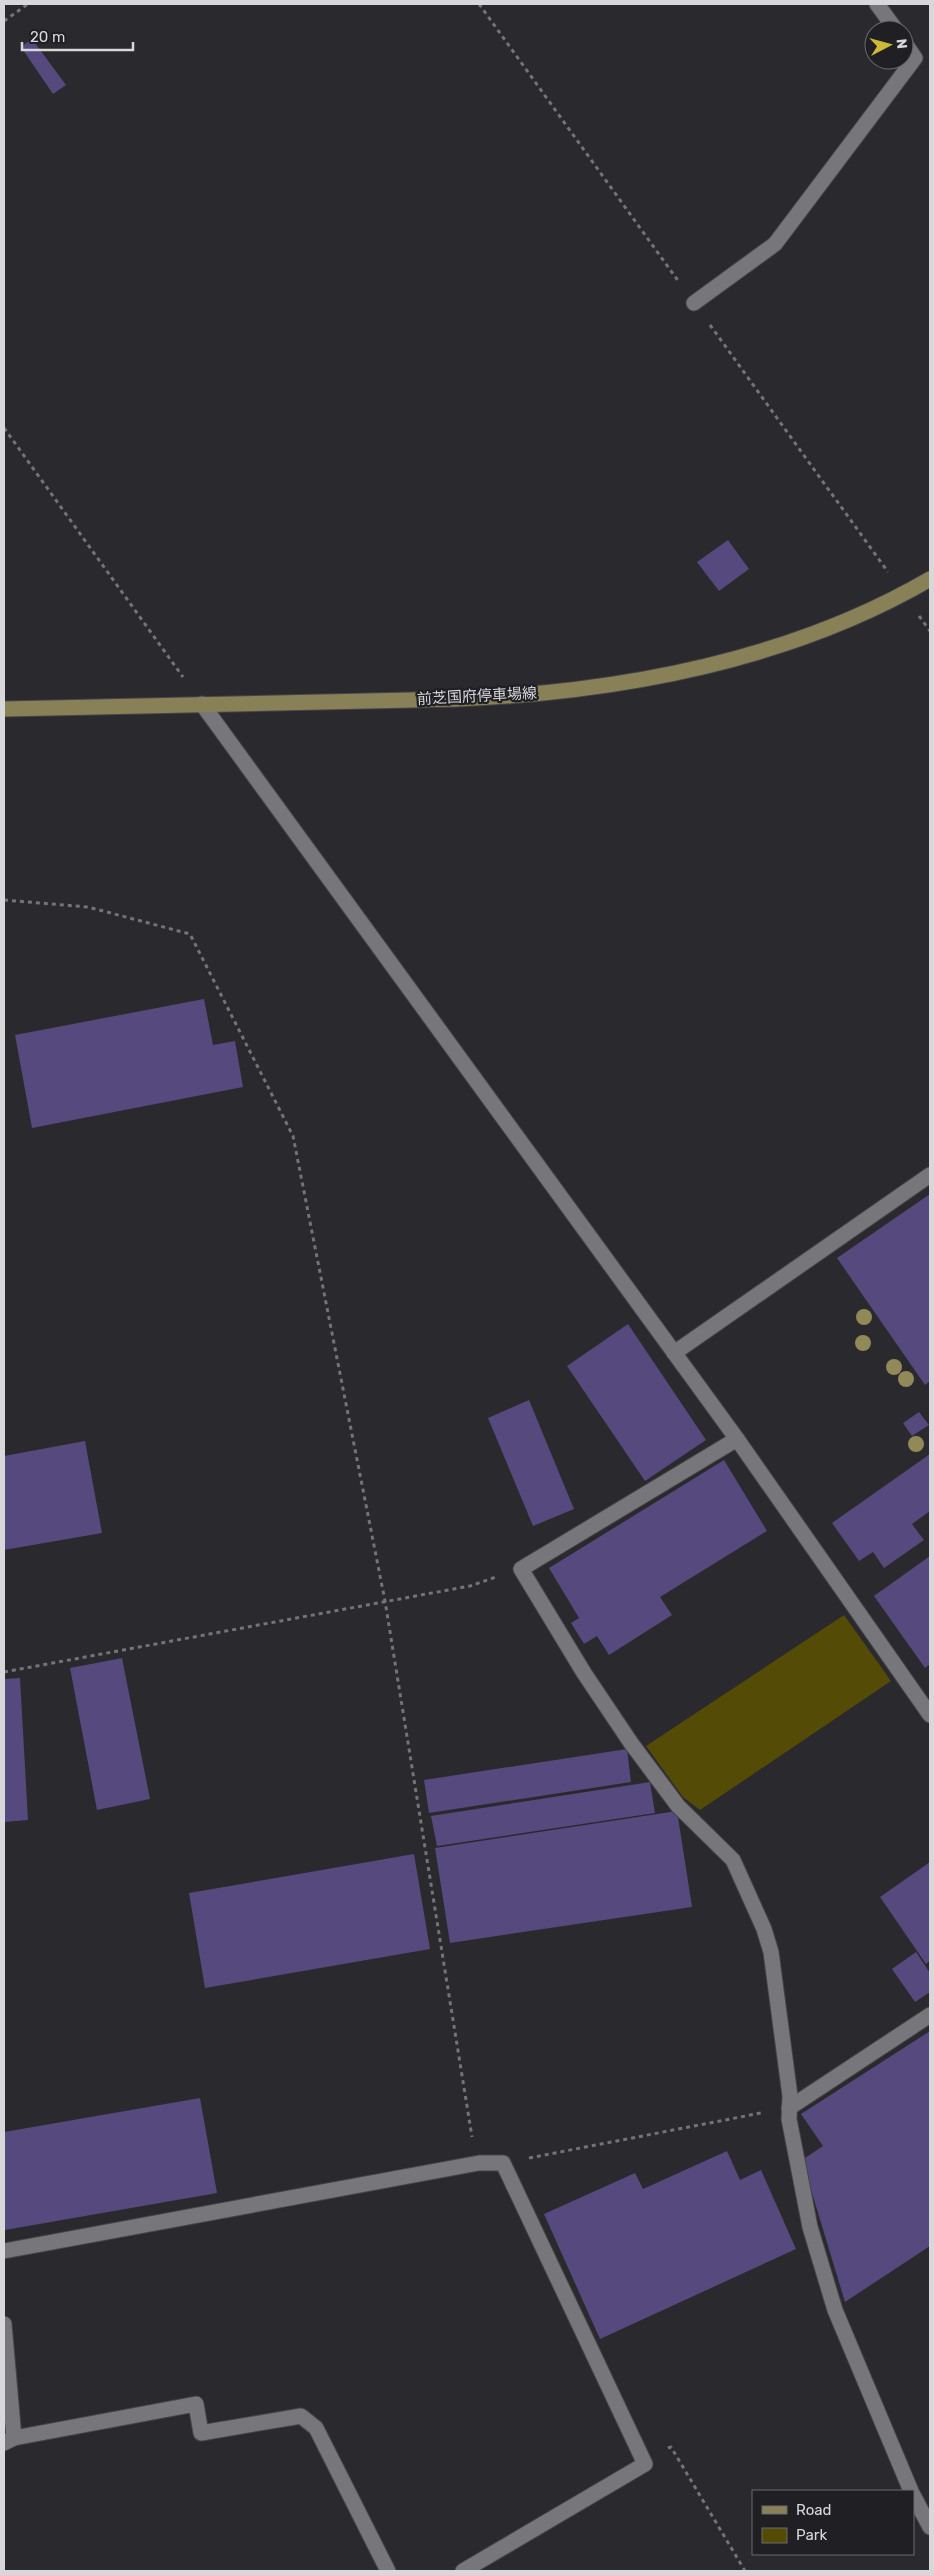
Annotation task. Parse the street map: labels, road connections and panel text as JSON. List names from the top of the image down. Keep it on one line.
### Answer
{"streets":{"main road":["前芝国府停車場線"]},"legend":["Road","Park"],"scale_bar":"20 m","north":"right"}
